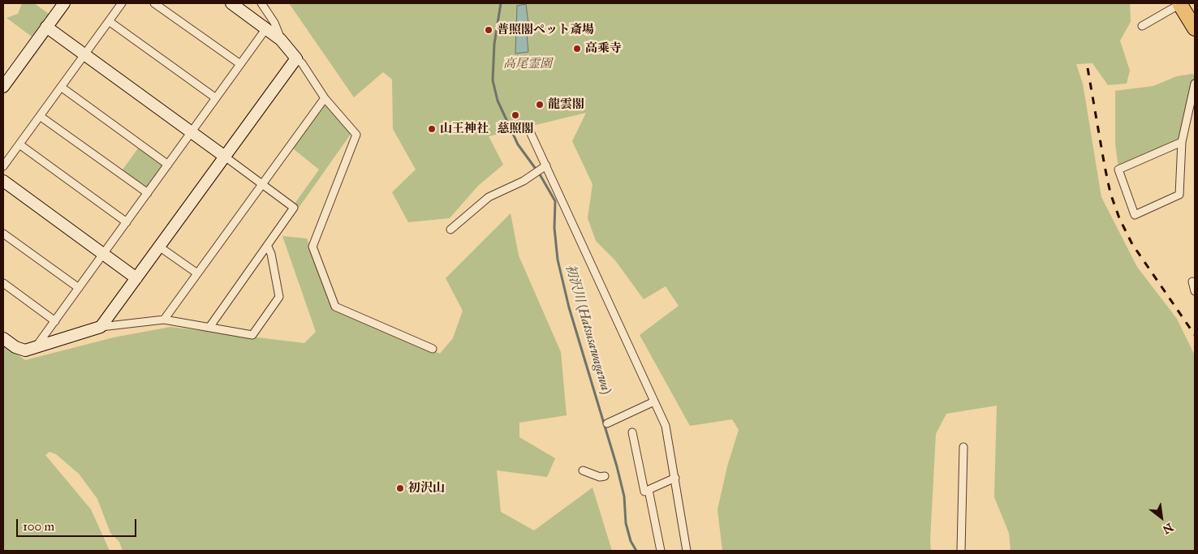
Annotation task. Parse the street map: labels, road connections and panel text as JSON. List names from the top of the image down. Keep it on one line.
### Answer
{"water":["初沢川 (Hatsusawagawa)"],"parks":["高尾霊園"],"places":["普照閣ペット斎場","高乘寺","龍雲閣","慈照閣","山王神社","初沢山"],"scale_bar":"100 m","north":"bottom right"}
